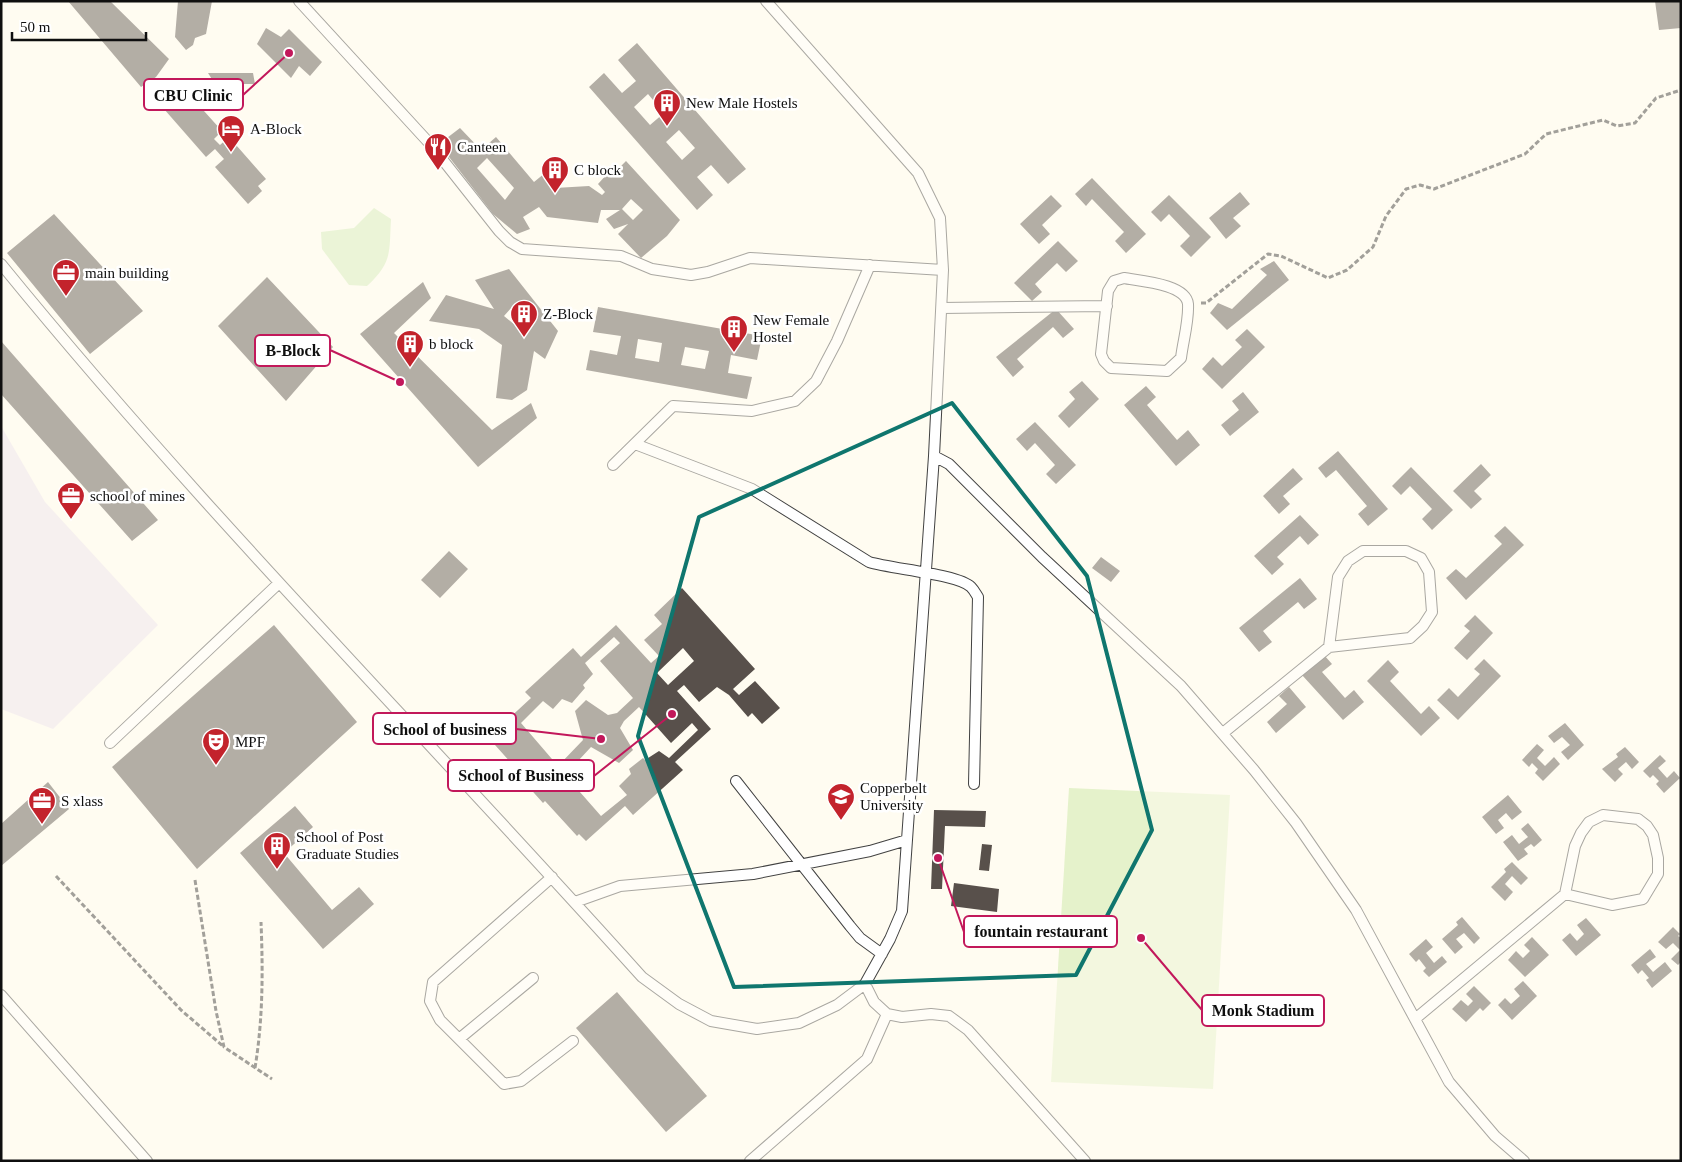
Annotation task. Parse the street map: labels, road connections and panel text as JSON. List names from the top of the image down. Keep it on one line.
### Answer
{"places":{"other":["CBU Clinic","B-Block","School of Business","School of business","fountain restaurant","Monk Stadium"],"building":["New Male Hostels","C block","Z-Block","New Female Hostel","b block","School of Post Graduate Studies"],"hotel":["A-Block"],"restaurant":["Canteen"],"office":["main building","school of mines","S xlass"],"theatre":["MPF"],"school or university":["Copperbelt University"]},"scale_bar":"50 m"}
